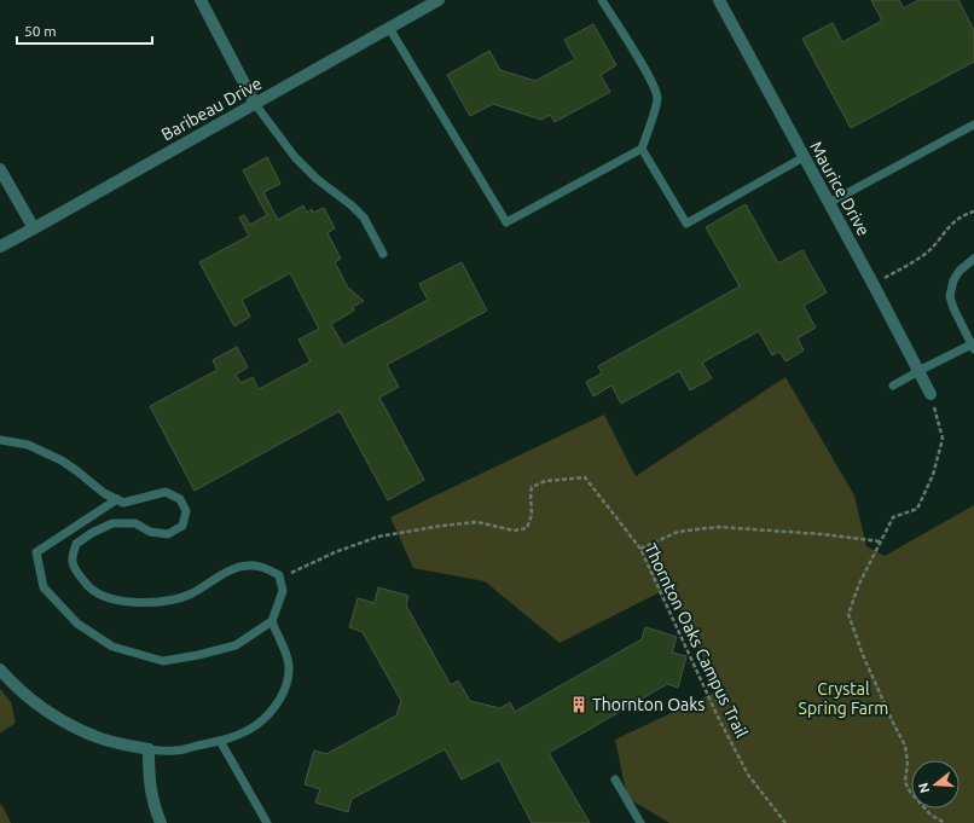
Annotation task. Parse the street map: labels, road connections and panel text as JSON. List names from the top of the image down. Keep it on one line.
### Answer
{"streets":{"street":["Baribeau Drive","Maurice Drive"],"path":["Thornton Oaks Campus Trail"]},"parks":["Crystal Spring Farm"],"places":{"building":["Thornton Oaks"]},"scale_bar":"50 m","north":"left"}
